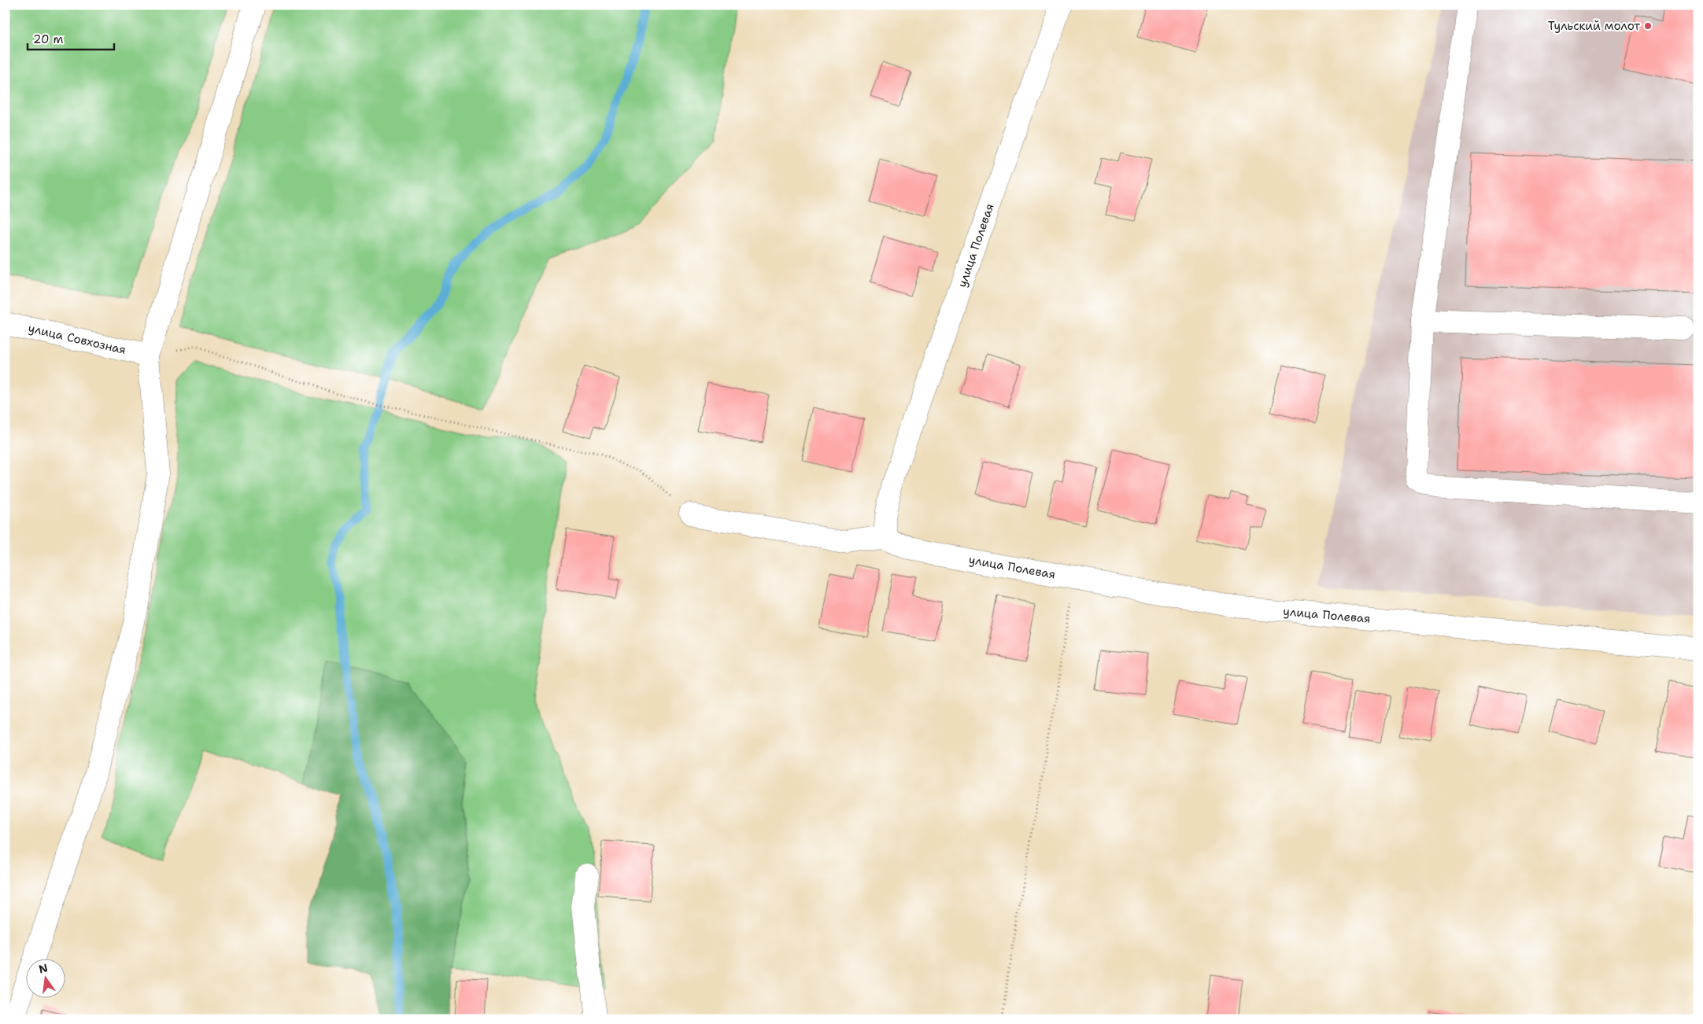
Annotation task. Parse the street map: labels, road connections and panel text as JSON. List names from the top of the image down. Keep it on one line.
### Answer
{"streets":{"street":["улица Полевая","улица Совхозная"]},"places":["Тульский молот"],"scale_bar":"20 m","north":"top"}
